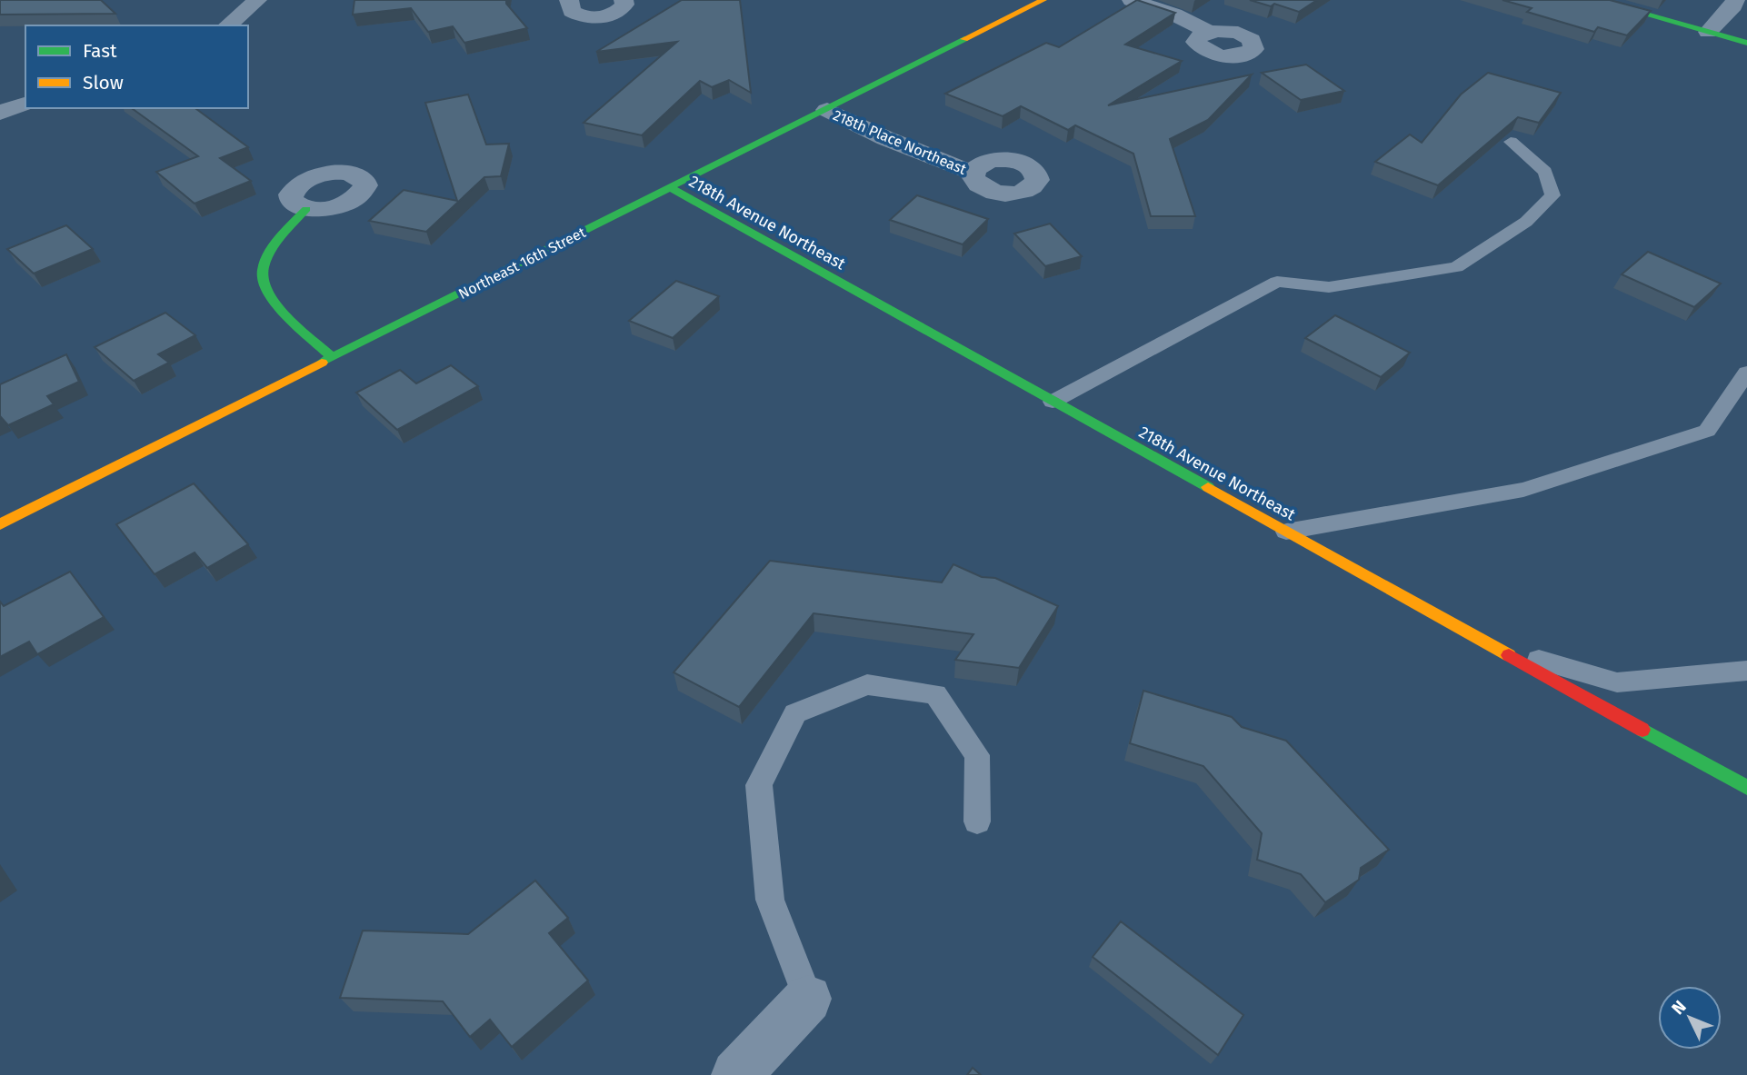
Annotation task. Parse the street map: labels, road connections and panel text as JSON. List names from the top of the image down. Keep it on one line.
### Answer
{"streets":{"street":["218th Place Northeast","218th Avenue Northeast","Northeast 16th Street"]},"crossings":[["218th Place Northeast","Northeast 16th Street"],["218th Avenue Northeast","Northeast 16th Street"]],"legend":["Fast","Slow"],"north":"top left"}
